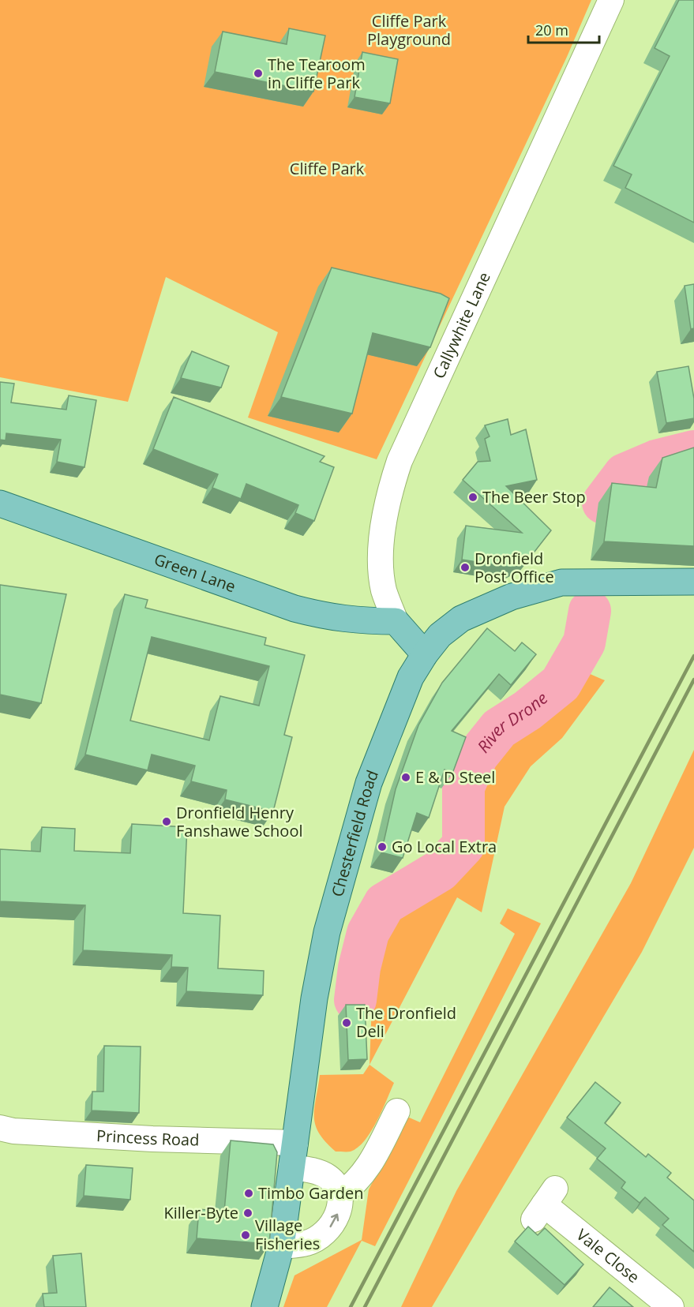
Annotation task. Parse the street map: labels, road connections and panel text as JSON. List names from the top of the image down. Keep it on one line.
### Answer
{"streets":{"main road":["Callywhite Lane","Green Lane","Chesterfield Road"],"street":["Princess Road","Vale Close"]},"crossings":[["Callywhite Lane","Green Lane"],["Callywhite Lane","Chesterfield Road"],["Chesterfield Road","Princess Road"]],"water":["River Drone"],"parks":["Cliffe Park Playground","Cliffe Park"],"places":["The Tearoom in Cliffe Park","The Beer Stop","Dronfield Post Office","E & D Steel","Dronfield Henry Fanshawe School","Go Local Extra","The Dronfield Deli","Timbo Garden","Killer-Byte","Village Fisheries"],"scale_bar":"20 m"}
